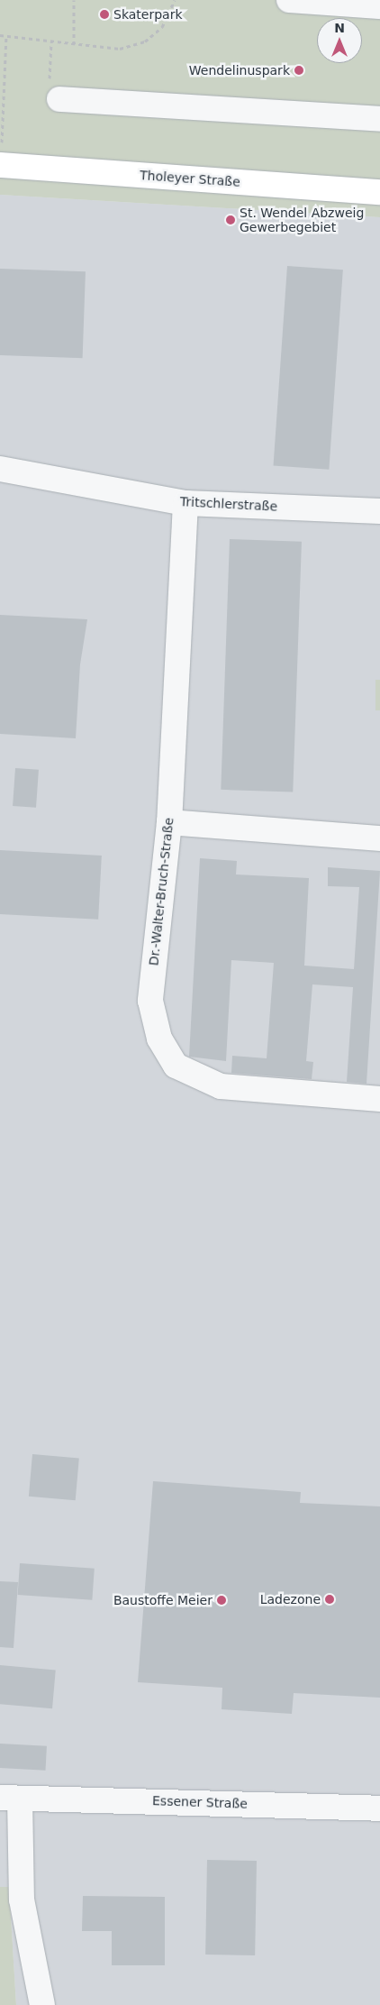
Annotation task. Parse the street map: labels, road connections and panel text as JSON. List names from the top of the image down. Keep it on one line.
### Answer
{"streets":{"main road":["Tholeyer Straße"],"street":["Tritschlerstraße","Dr.-Walter-Bruch-Straße","Essener Straße"]},"crossings":[["Tritschlerstraße","Dr.-Walter-Bruch-Straße"]],"places":["Skaterpark","Wendelinuspark","St. Wendel Abzweig Gewerbegebiet","Ladezone","Baustoffe Meier"],"north":"top"}
